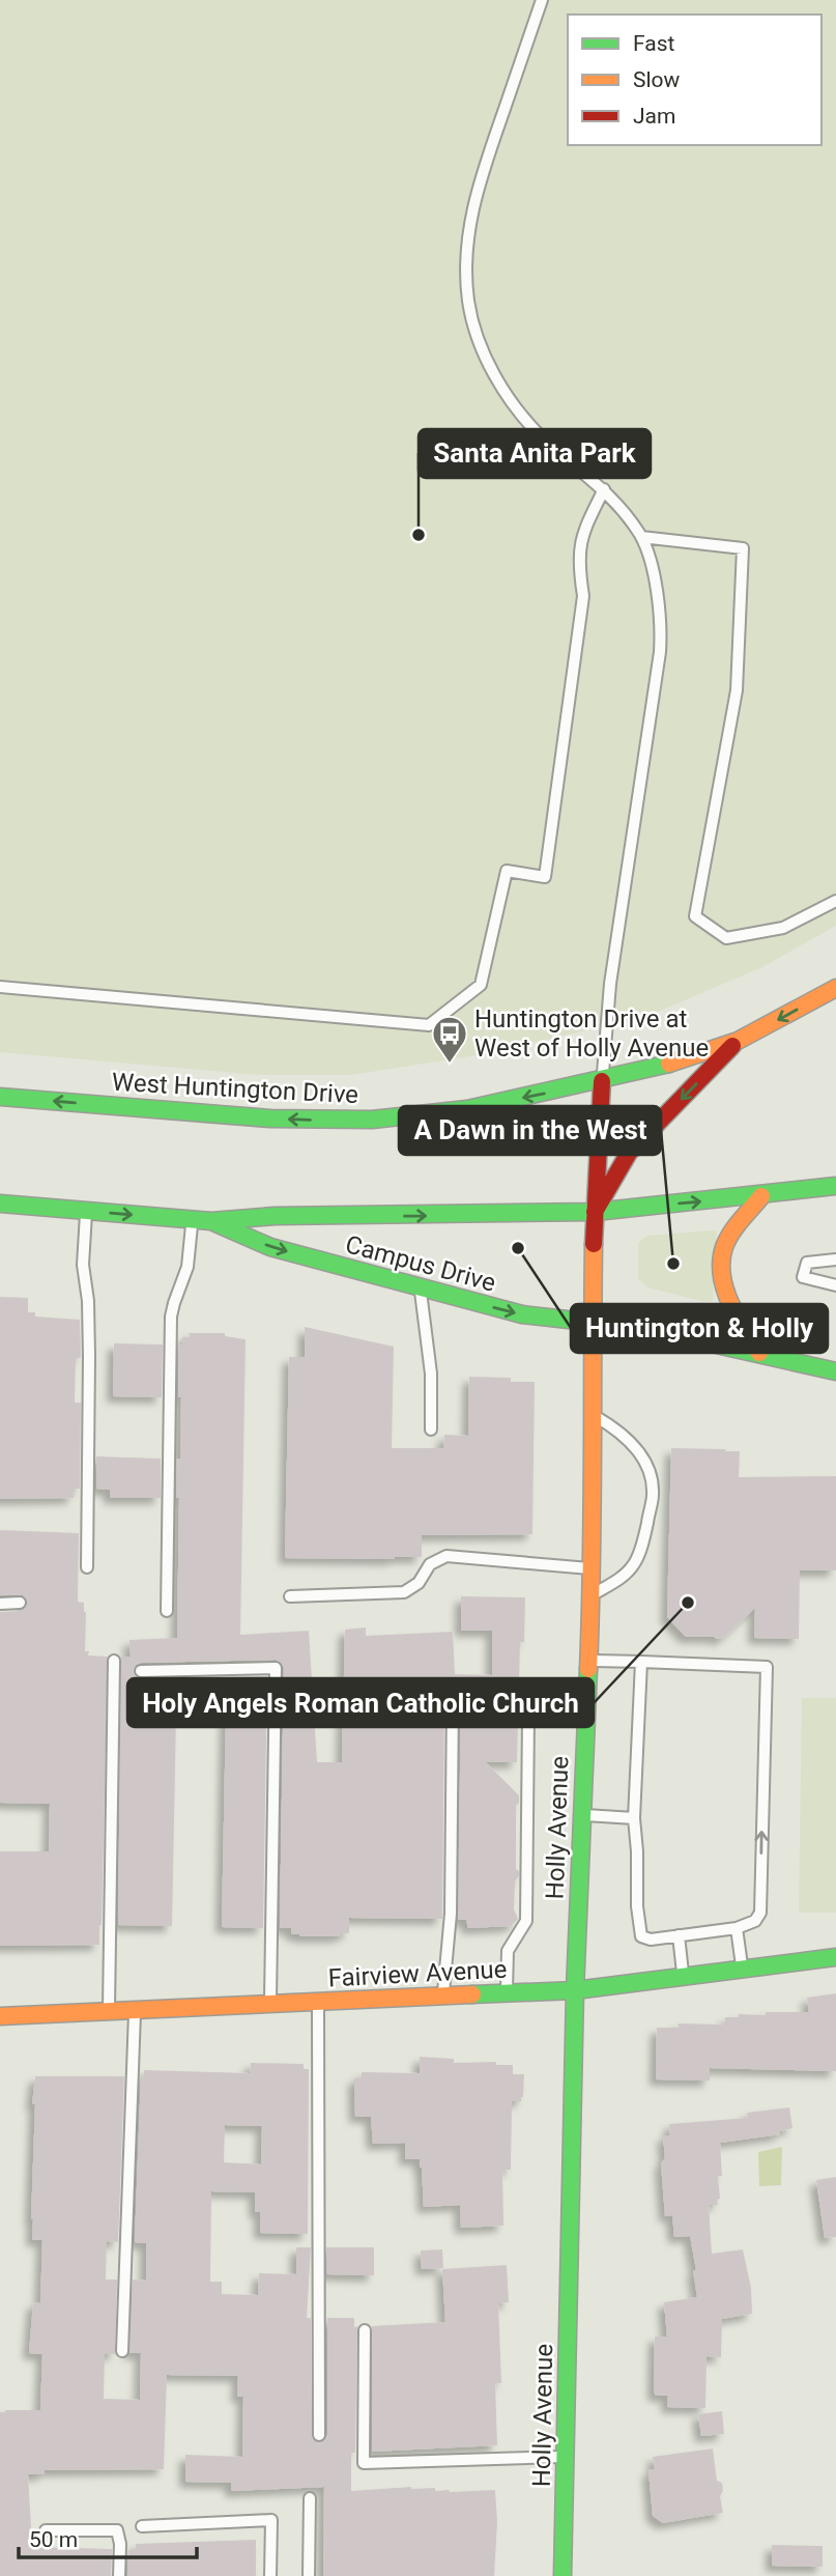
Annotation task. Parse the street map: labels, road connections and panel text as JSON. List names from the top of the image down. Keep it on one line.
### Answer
{"streets":{"main road":["West Huntington Drive","Campus Drive","Holly Avenue","Fairview Avenue"]},"crossings":[["West Huntington Drive","Holly Avenue"],["Campus Drive","Holly Avenue"],["Holly Avenue","Fairview Avenue"]],"places":{"other":["Santa Anita Park","Huntington & Holly","A Dawn in the West","Holy Angels Roman Catholic Church"],"bus stop":["Huntington Drive at West of Holly Avenue"]},"legend":["Fast","Slow","Jam"],"scale_bar":"50 m"}
